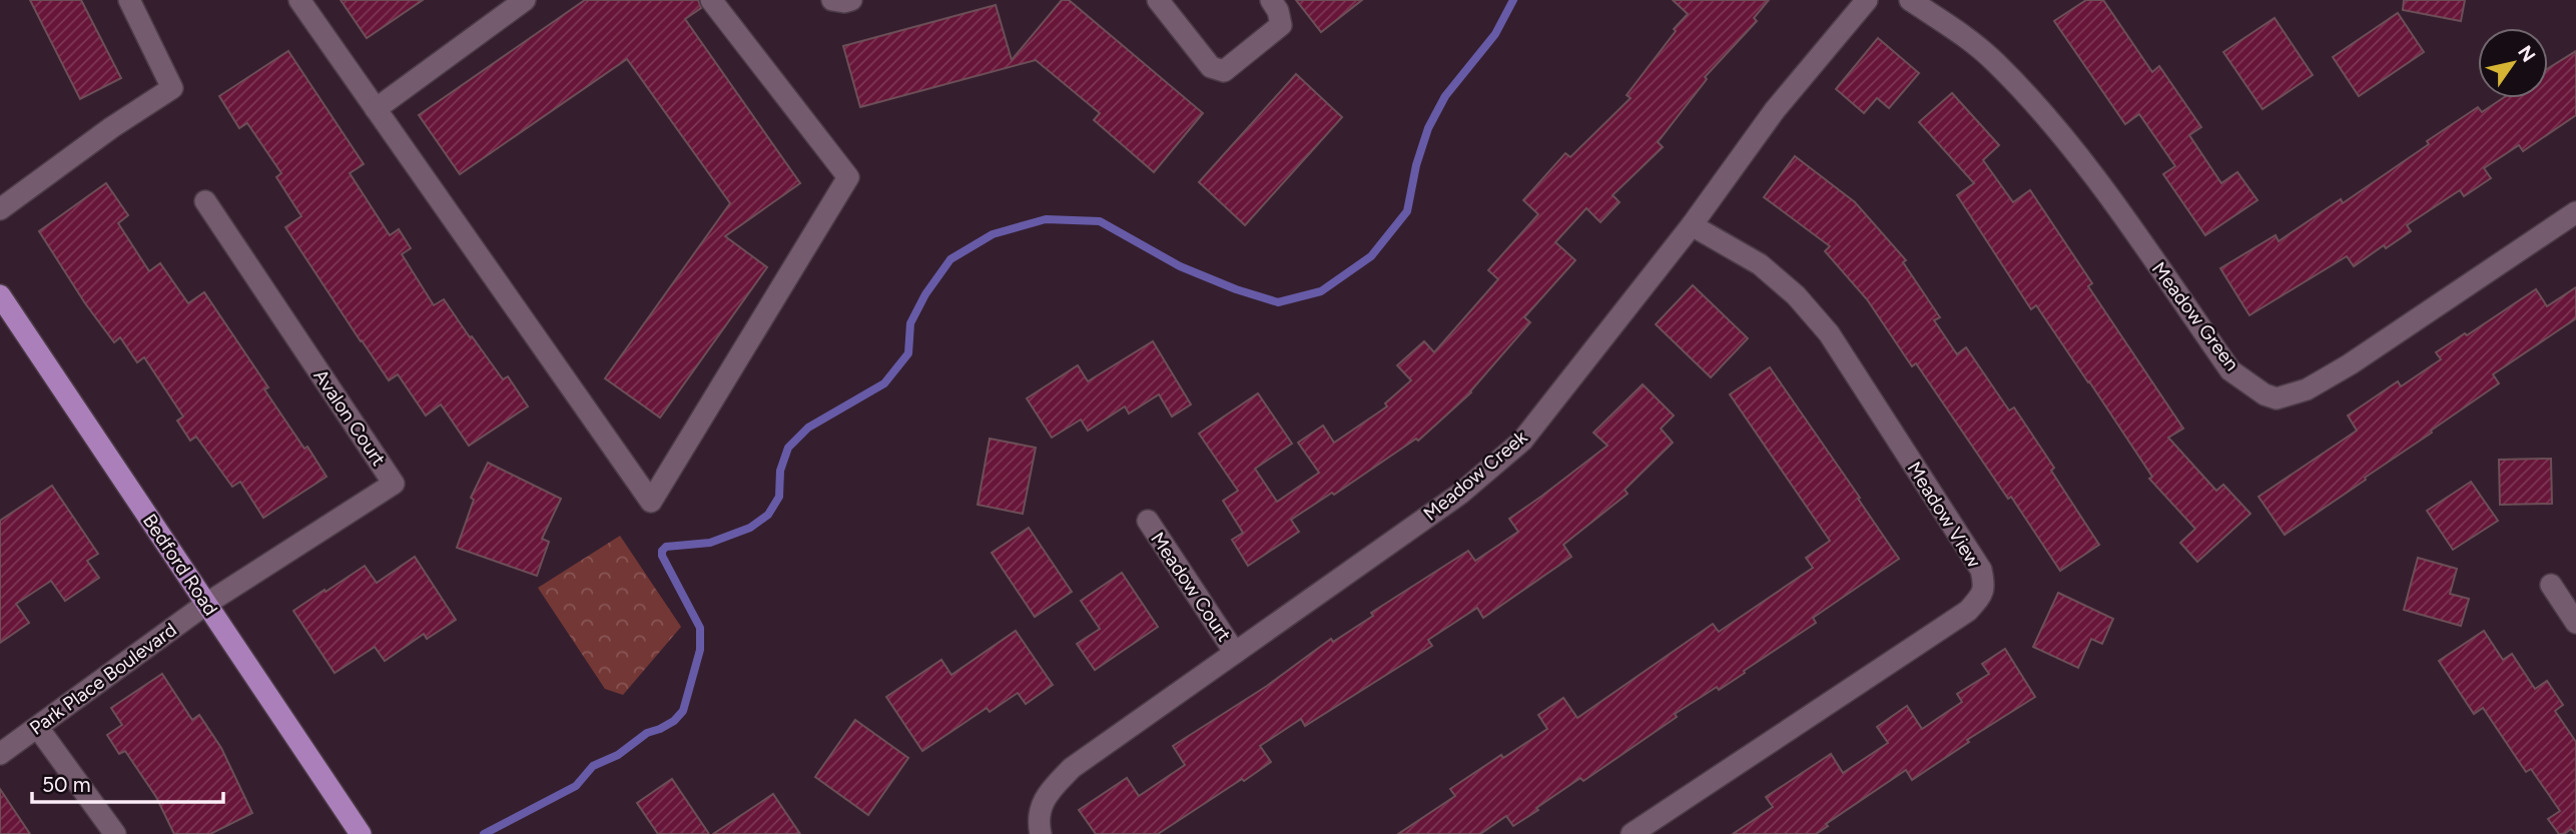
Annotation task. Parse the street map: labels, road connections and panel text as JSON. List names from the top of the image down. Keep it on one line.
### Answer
{"streets":{"main road":["Bedford Road"],"street":["Meadow Green","Avalon Court","Meadow Creek","Meadow View","Meadow Court","Park Place Boulevard"]},"crossings":[["Avalon Court","Bedford Road"],["Avalon Court","Park Place Boulevard"],["Meadow Creek","Meadow View"],["Meadow Creek","Meadow Court"],["Bedford Road","Park Place Boulevard"]],"scale_bar":"50 m","north":"top right"}
